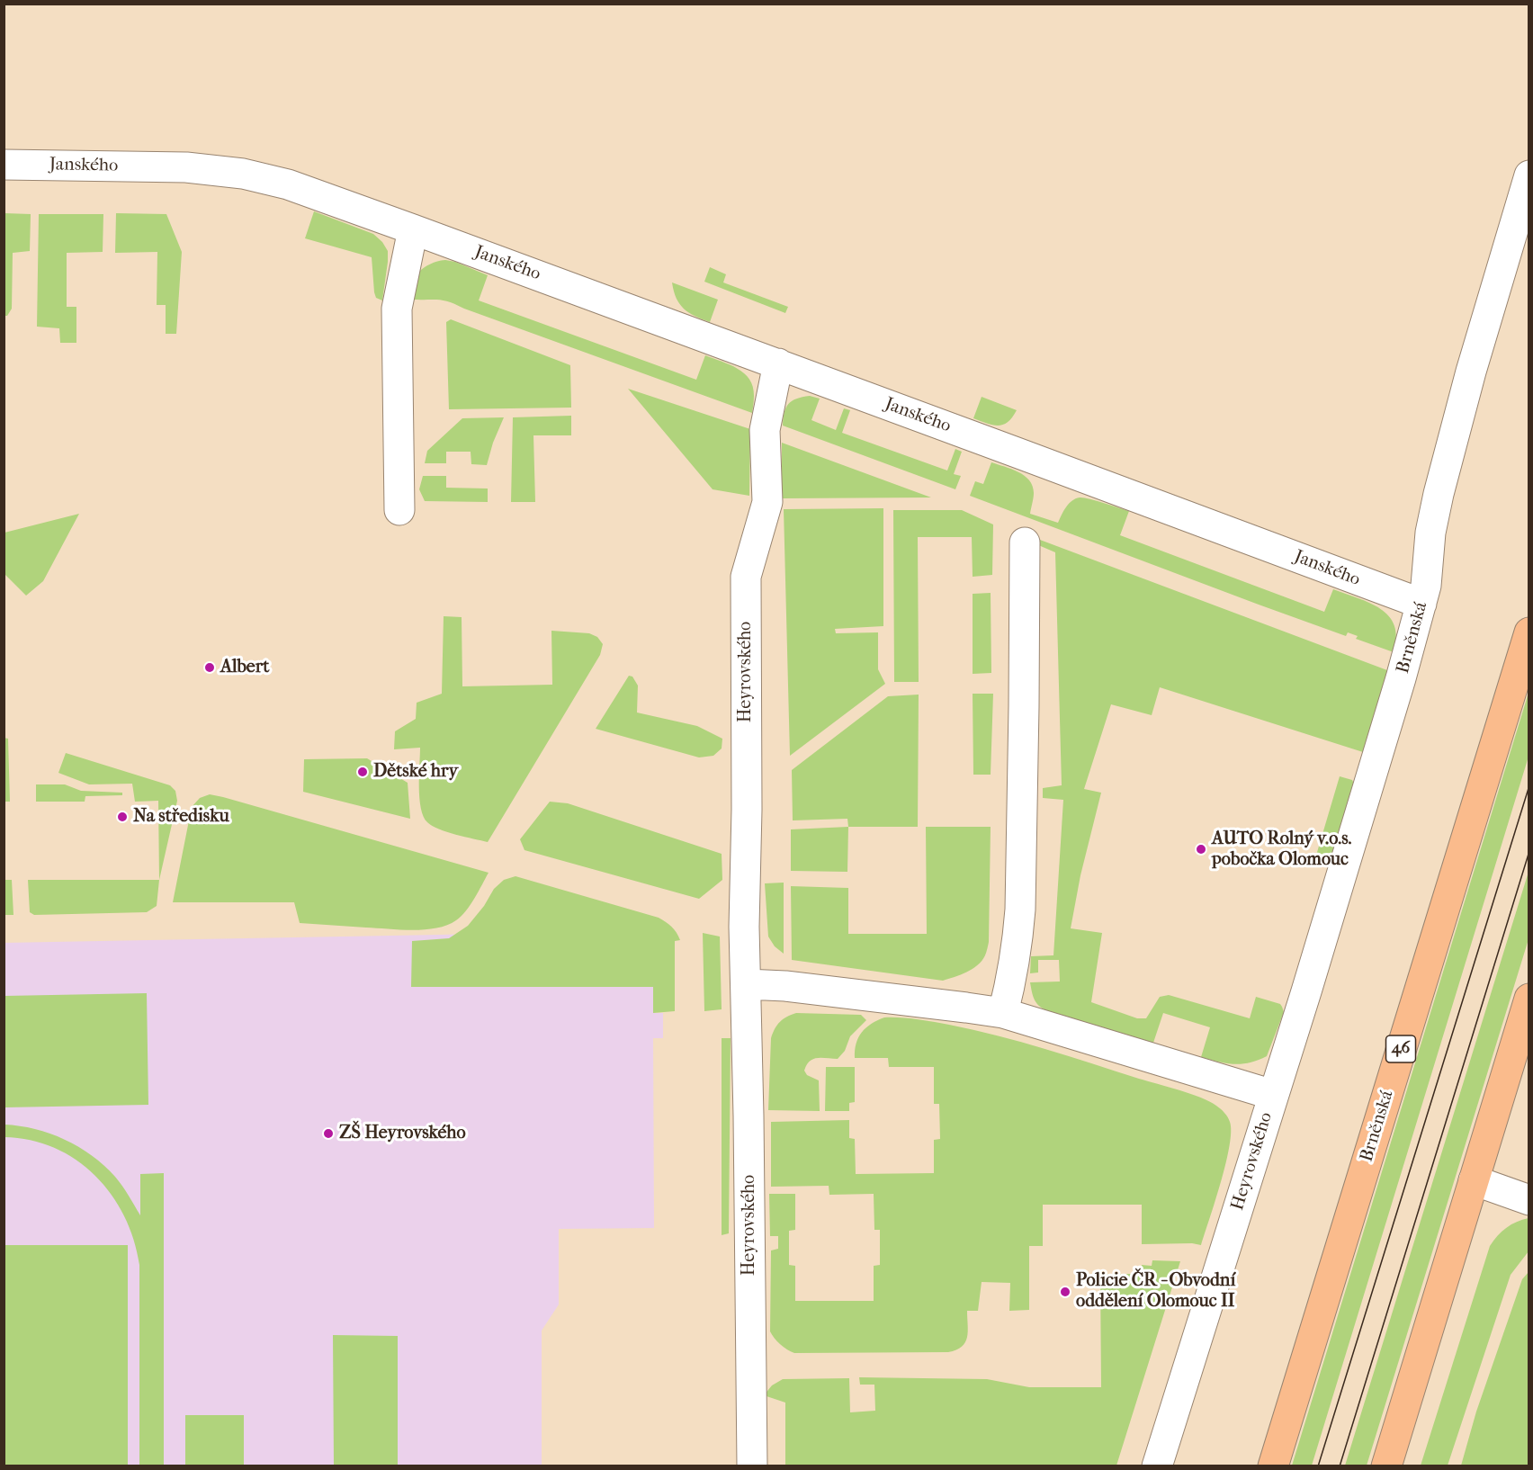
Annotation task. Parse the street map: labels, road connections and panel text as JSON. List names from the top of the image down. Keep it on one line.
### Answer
{"streets":{"main road":["Brněnská","46"],"street":["Janského","Heyrovského"]},"crossings":[["Janského","Brněnská"],["Janského","Heyrovského"],["Brněnská","Heyrovského"]],"places":["Albert","Dětské hry","Na středisku","AUTO Rolný v.o.s. pobočka Olomouc","ZŠ Heyrovského","Policie ČR - Obvodní oddělení Olomouc II"]}
